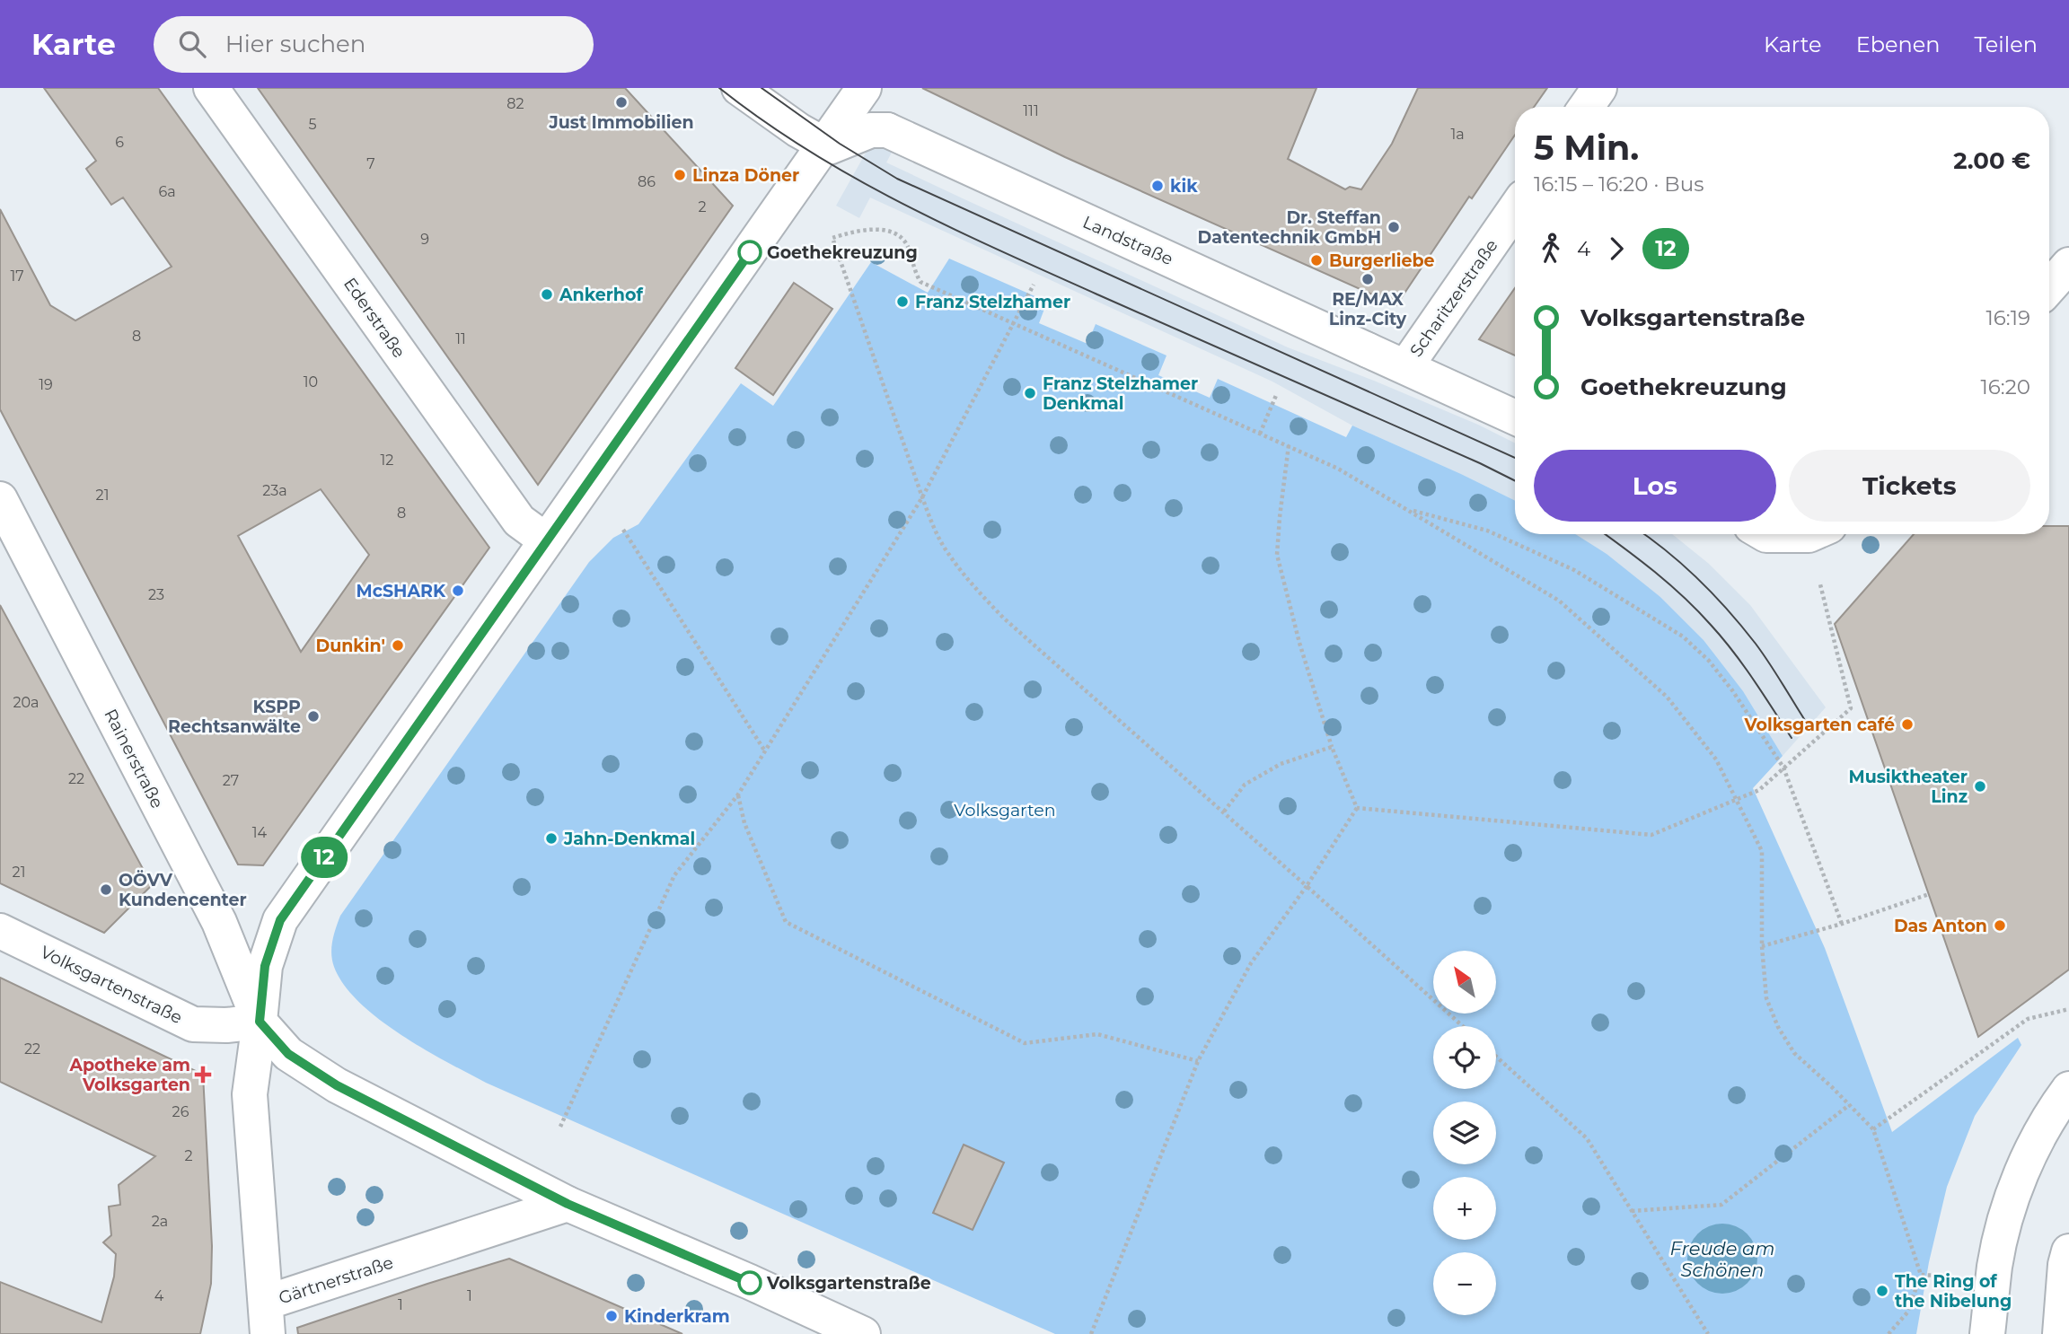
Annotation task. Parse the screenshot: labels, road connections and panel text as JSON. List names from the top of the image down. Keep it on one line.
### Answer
{"streets":{"street":["Landstraße","Scharitzerstraße","Ederstraße","Rainerstraße","Volksgartenstraße","Gärtnerstraße"]},"crossings":[["Landstraße","Scharitzerstraße"],["Landstraße","Gärtnerstraße"],["Ederstraße","Gärtnerstraße"],["Rainerstraße","Volksgartenstraße"],["Rainerstraße","Gärtnerstraße"],["Volksgartenstraße","Gärtnerstraße"]],"water":["Freude am Schönen"],"parks":["Volksgarten"],"places":{"other":["Just Immobilien","Linza Döner","kik","Dr. Steffan Datentechnik GmbH","Goethekreuzung","Burgerliebe","RE/MAX Linz-City","Ankerhof","Franz Stelzhamer","Franz Stelzhamer Denkmal","McSHARK","Dunkin'","KSPP Rechtsanwälte","Volksgarten café","Musiktheater Linz","Jahn-Denkmal","OÖVV Kundencenter","Das Anton","Volksgartenstraße","The Ring of the Nibelung","Kinderkram"],"health":["Apotheke am Volksgarten"]},"lines":["bus line 12"],"house_numbers":["82","111","5","1a","6","7","86","6a","2","9","17","8","11","10","19","12","23a","21","8","23","20a","22","27","14","21","22","26","2","2a","4","1","1"],"north":"top left","page":{"header":"Karte","search":"Hier suchen","nav":["Karte","Ebenen","Teilen"],"on_map":"12","heading":["5 Min.","16:15 – 16:20 · Bus","2.00 €"],"legs":["4","12"],"list":[{"name":"Volksgartenstraße","value":"16:19"},{"name":"Goethekreuzung","value":"16:20"}],"buttons":["Los","Tickets"],"map_buttons":["+","−"]}}
